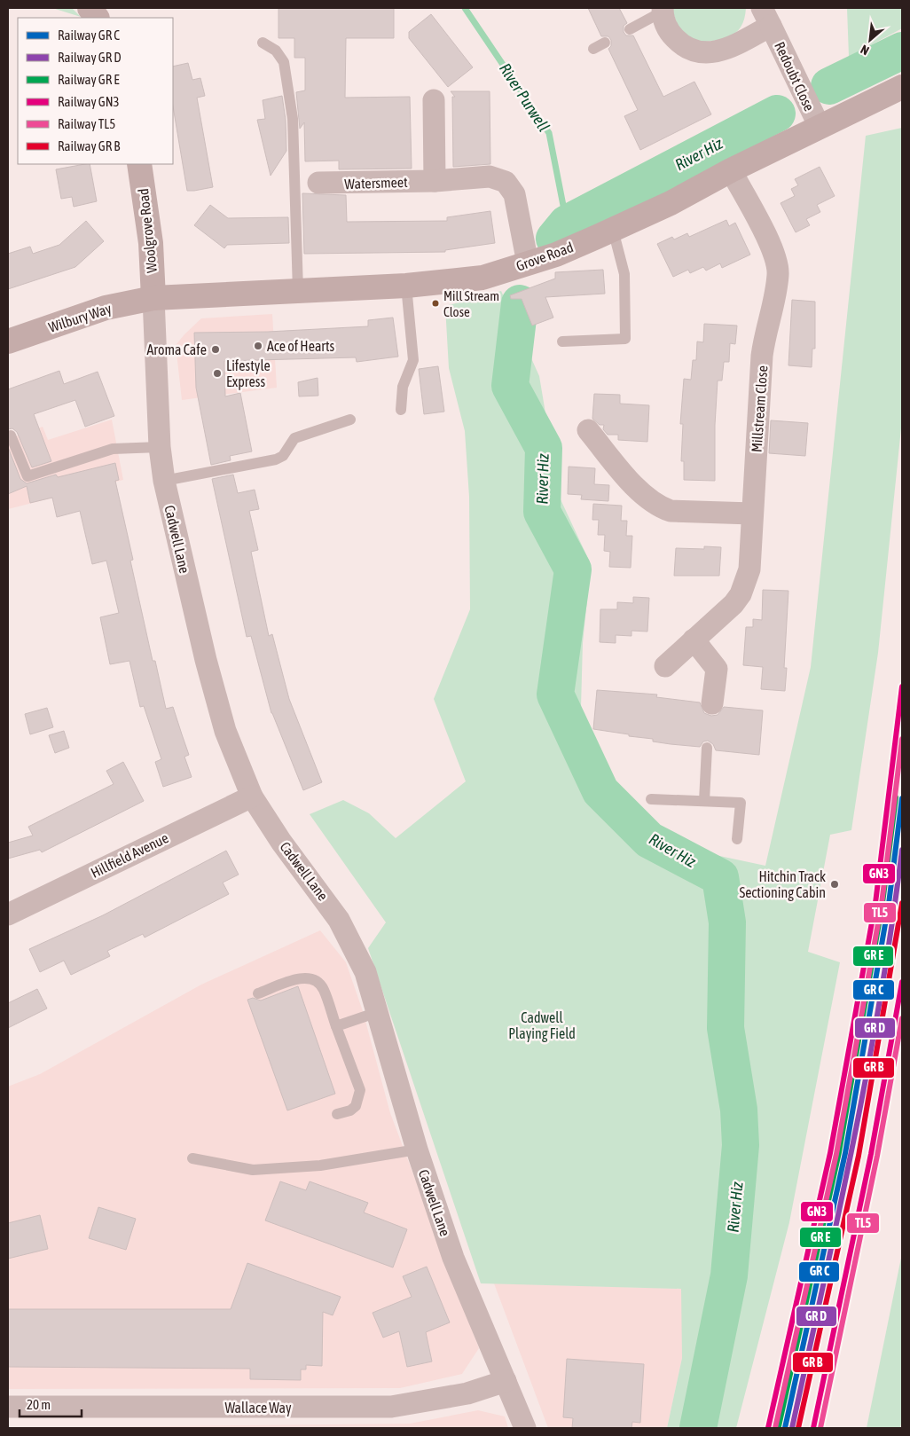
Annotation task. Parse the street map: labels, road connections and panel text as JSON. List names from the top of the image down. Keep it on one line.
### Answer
{"streets":{"street":["Redoubt Close","Watersmeet","Woolgrove Road","Grove Road","Wilbury Way","Millstream Close","Cadwell Lane","Hillfield Avenue","Wallace Way"]},"crossings":[["Redoubt Close","Grove Road"],["Watersmeet","Grove Road"],["Woolgrove Road","Grove Road"],["Woolgrove Road","Wilbury Way"],["Woolgrove Road","Cadwell Lane"],["Grove Road","Wilbury Way"],["Grove Road","Millstream Close"],["Grove Road","Cadwell Lane"],["Wilbury Way","Cadwell Lane"],["Cadwell Lane","Hillfield Avenue"],["Cadwell Lane","Wallace Way"]],"water":["River Purwell","River Hiz"],"parks":["Cadwell Playing Field"],"places":["Mill Stream Close","Ace of Hearts","Aroma Cafe","Lifestyle Express","Hitchin Track Sectioning Cabin"],"lines":["rail line GN3","rail line TL5"],"legend":["Railway GR C","Railway GR D","Railway GR E","Railway GN3","Railway TL5","Railway GR B"],"scale_bar":"20 m","north":"bottom left"}
